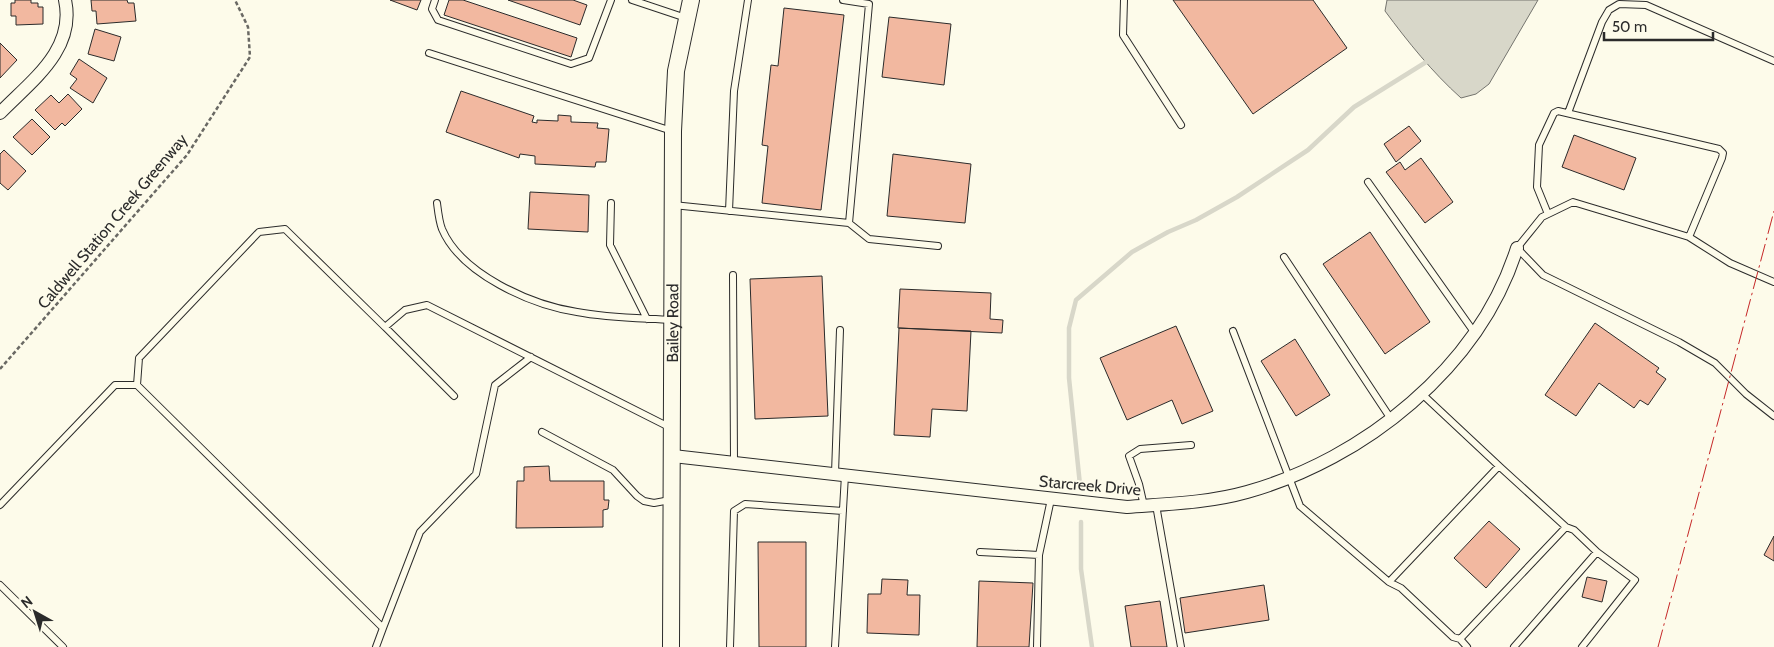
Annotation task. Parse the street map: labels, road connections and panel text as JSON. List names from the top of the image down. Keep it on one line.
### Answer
{"streets":{"street":["Bailey Road","Starcreek Drive"],"path":["Caldwell Station Creek Greenway"]},"crossings":[["Bailey Road","Starcreek Drive"]],"scale_bar":"50 m","north":"top left"}
